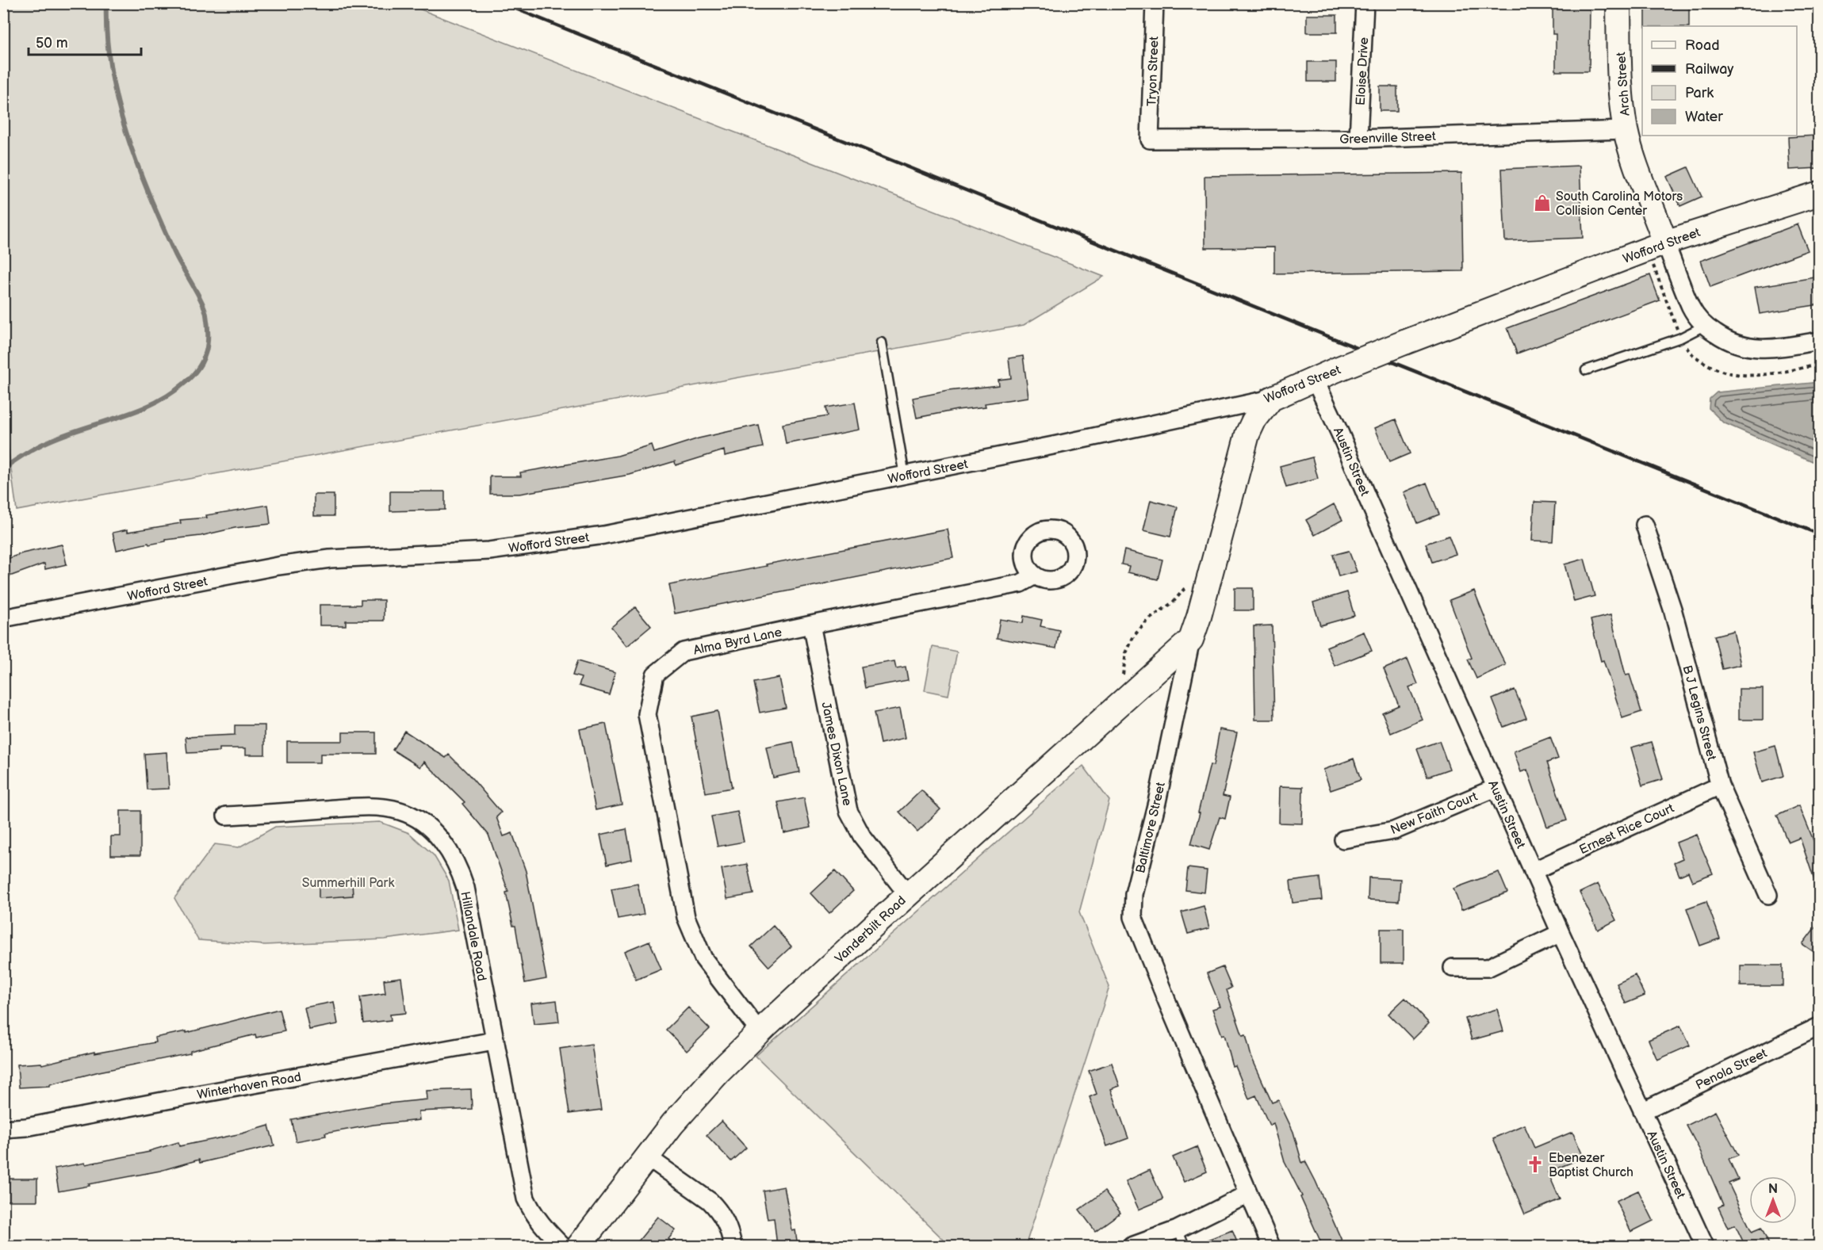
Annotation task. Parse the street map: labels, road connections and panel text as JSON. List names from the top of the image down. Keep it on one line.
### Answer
{"streets":{"street":["Tryon Street","Eloise Drive","Arch Street","Greenville Street","Wofford Street","Austin Street","Alma Byrd Lane","B J Legins Street","James Dixon Lane","New Faith Court","Baltimore Street","Ernest Rice Court","Vanderbilt Road","Hillandale Road","Penola Street","Winterhaven Road"]},"crossings":[["Tryon Street","Greenville Street"],["Eloise Drive","Greenville Street"],["Arch Street","Greenville Street"],["Arch Street","Wofford Street"],["Wofford Street","Austin Street"],["Wofford Street","Baltimore Street"],["Austin Street","New Faith Court"],["Austin Street","Ernest Rice Court"],["Austin Street","Penola Street"],["Alma Byrd Lane","James Dixon Lane"],["Alma Byrd Lane","Vanderbilt Road"],["B J Legins Street","Ernest Rice Court"],["James Dixon Lane","Vanderbilt Road"],["Baltimore Street","Vanderbilt Road"],["Hillandale Road","Winterhaven Road"]],"parks":["Summerhill Park"],"places":{"shop":["South Carolina Motors Collision Center"],"church":["Ebenezer Baptist Church"]},"legend":["Road","Railway","Park","Water"],"scale_bar":"50 m","north":"top"}
